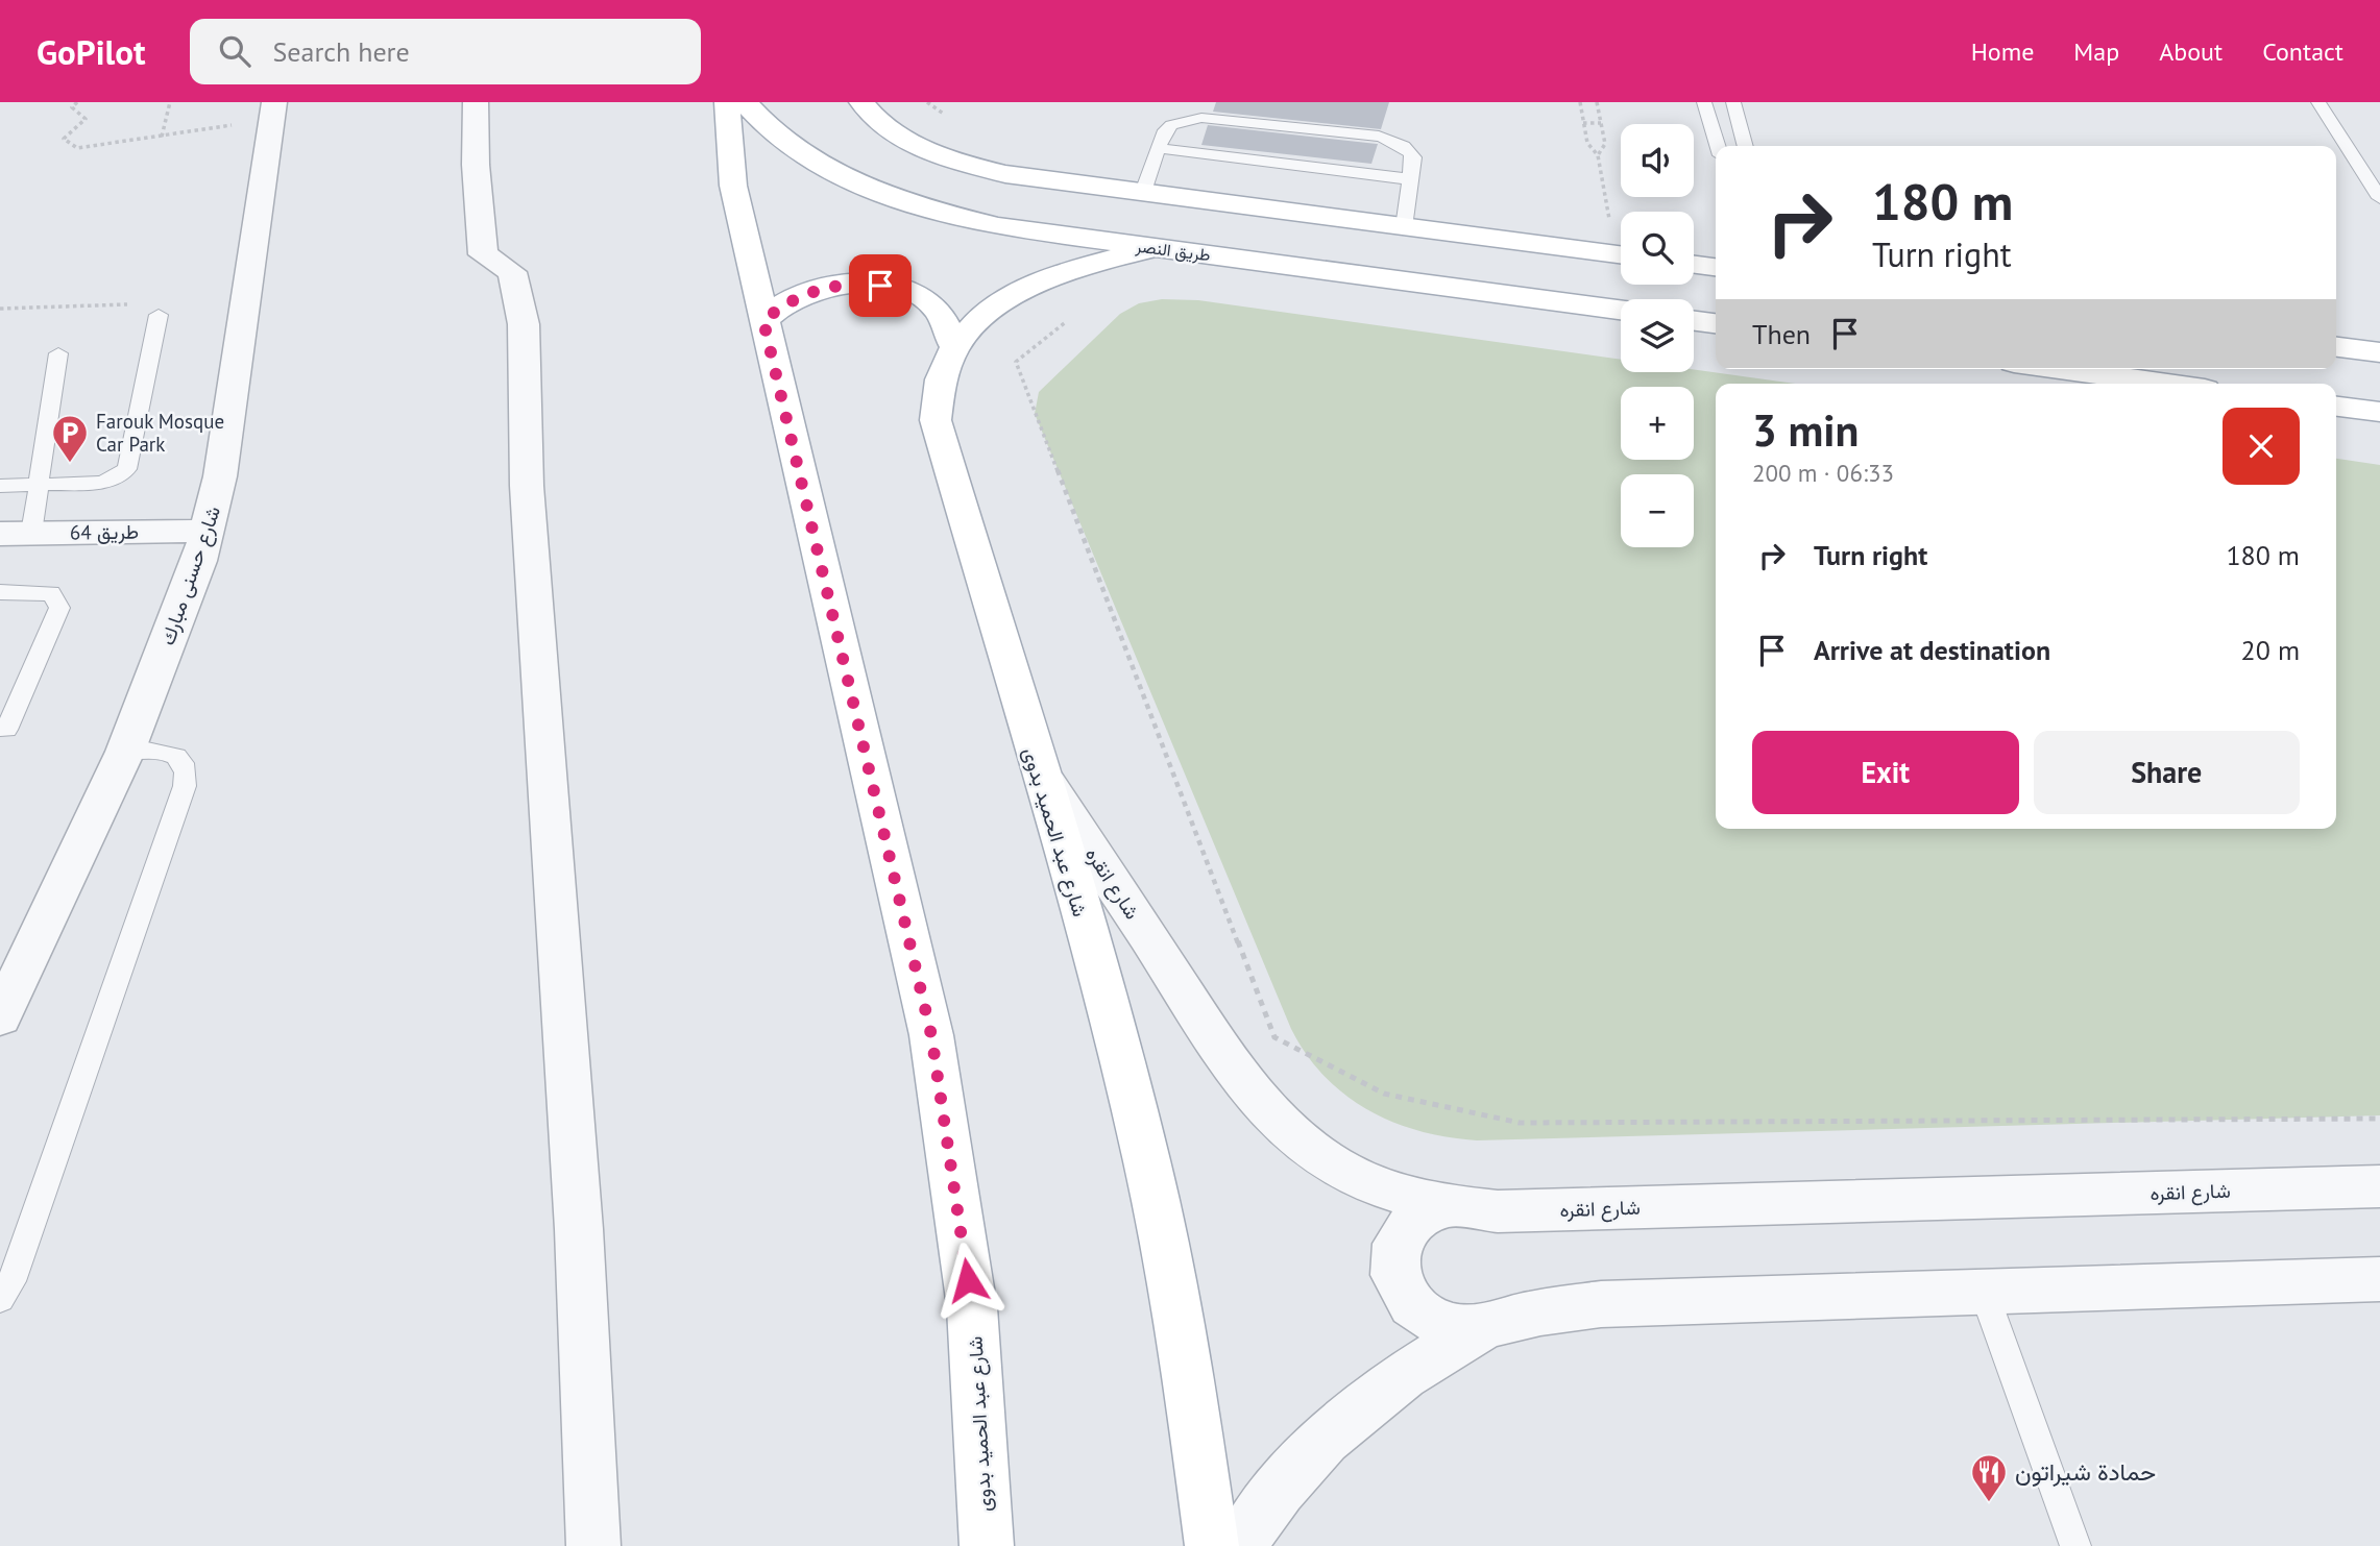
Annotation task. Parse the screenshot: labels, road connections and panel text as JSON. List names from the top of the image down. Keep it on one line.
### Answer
{"streets":{"main road":["طريق النصر","شارع عبد الحميد بدوى"],"street":["طريق 64","شارع حسنى مبارك","شارع انقره"]},"crossings":[["طريق النصر","شارع عبد الحميد بدوى"],["طريق 64","شارع حسنى مبارك"],["شارع عبد الحميد بدوى","شارع انقره"]],"places":{"parking":["Farouk Mosque Car Park"],"restaurant":["حمادة شيراتون"]},"page":{"header":"GoPilot","search":"Search here","nav":["Home","Map","About","Contact"],"map_buttons":["+","−"],"turn":["180 m","Turn right"],"then":"Then","heading":["3 min","200 m · 06:33"],"list":[{"name":"Turn right","value":"180 m"},{"name":"Arrive at destination","value":"20 m"}],"buttons":["Exit","Share"]}}
